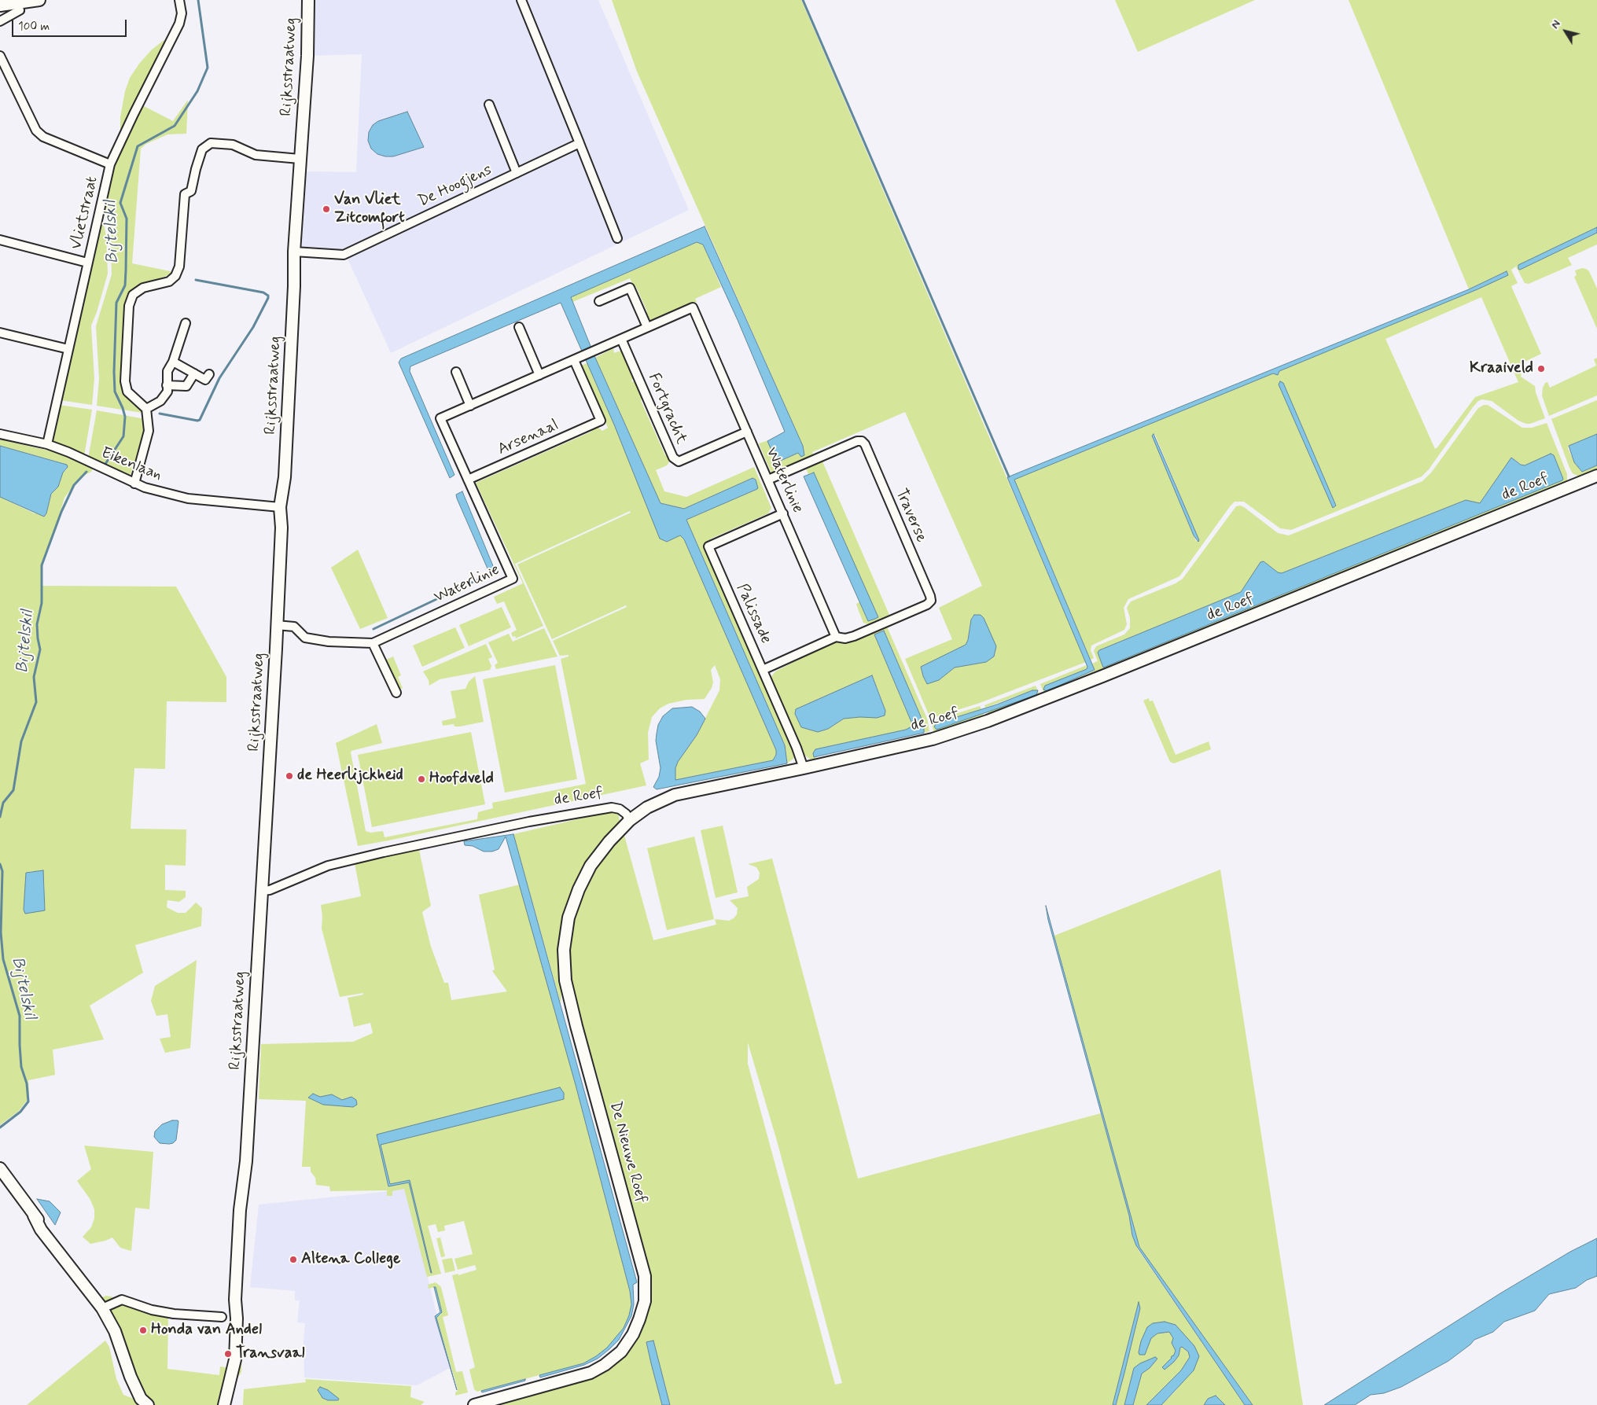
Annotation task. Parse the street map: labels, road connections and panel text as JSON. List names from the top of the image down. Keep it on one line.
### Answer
{"streets":{"street":["Rijksstraatweg","De Hoogjens","Vlietstraat","Fortgracht","Arsenaal","Eikenlaan","Waterlinie","de Roef","Traverse","Palissade","De Nieuwe Roef"]},"crossings":[["Rijksstraatweg","De Hoogjens"],["Rijksstraatweg","Eikenlaan"],["Rijksstraatweg","Waterlinie"],["Rijksstraatweg","de Roef"],["Vlietstraat","Eikenlaan"],["Fortgracht","Waterlinie"],["Arsenaal","Waterlinie"],["Waterlinie","Traverse"],["Waterlinie","Palissade"],["de Roef","Palissade"],["de Roef","De Nieuwe Roef"]],"water":["Bijtelskil"],"places":["Van Vliet Zitcomfort","Kraaiveld","de Heerlijckheid","Hoofdveld","Altena College","Honda van Andel","Transvaal"],"scale_bar":"100 m","north":"top left"}
